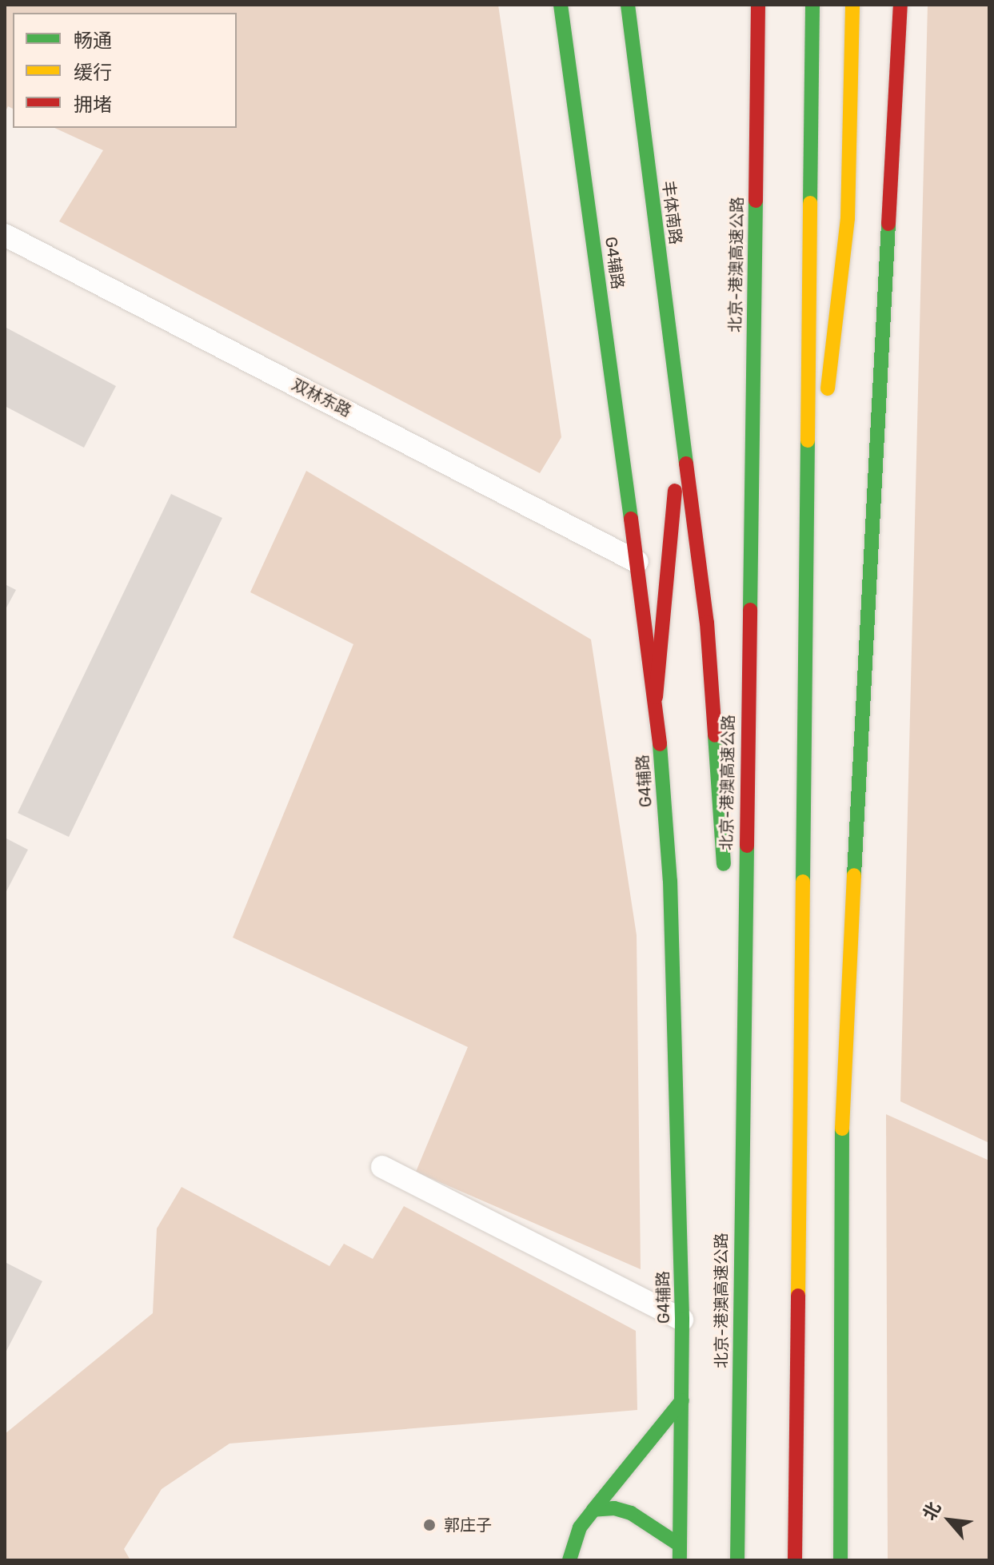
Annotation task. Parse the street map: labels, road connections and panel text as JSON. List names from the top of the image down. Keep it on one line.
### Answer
{"streets":{"main road":["丰体南路","G4辅路","北京-港澳高速公路"],"street":["双林东路"]},"crossings":[["G4辅路","双林东路"]],"places":["郭庄子"],"legend":["畅通","缓行","拥堵"],"north":"top left"}
